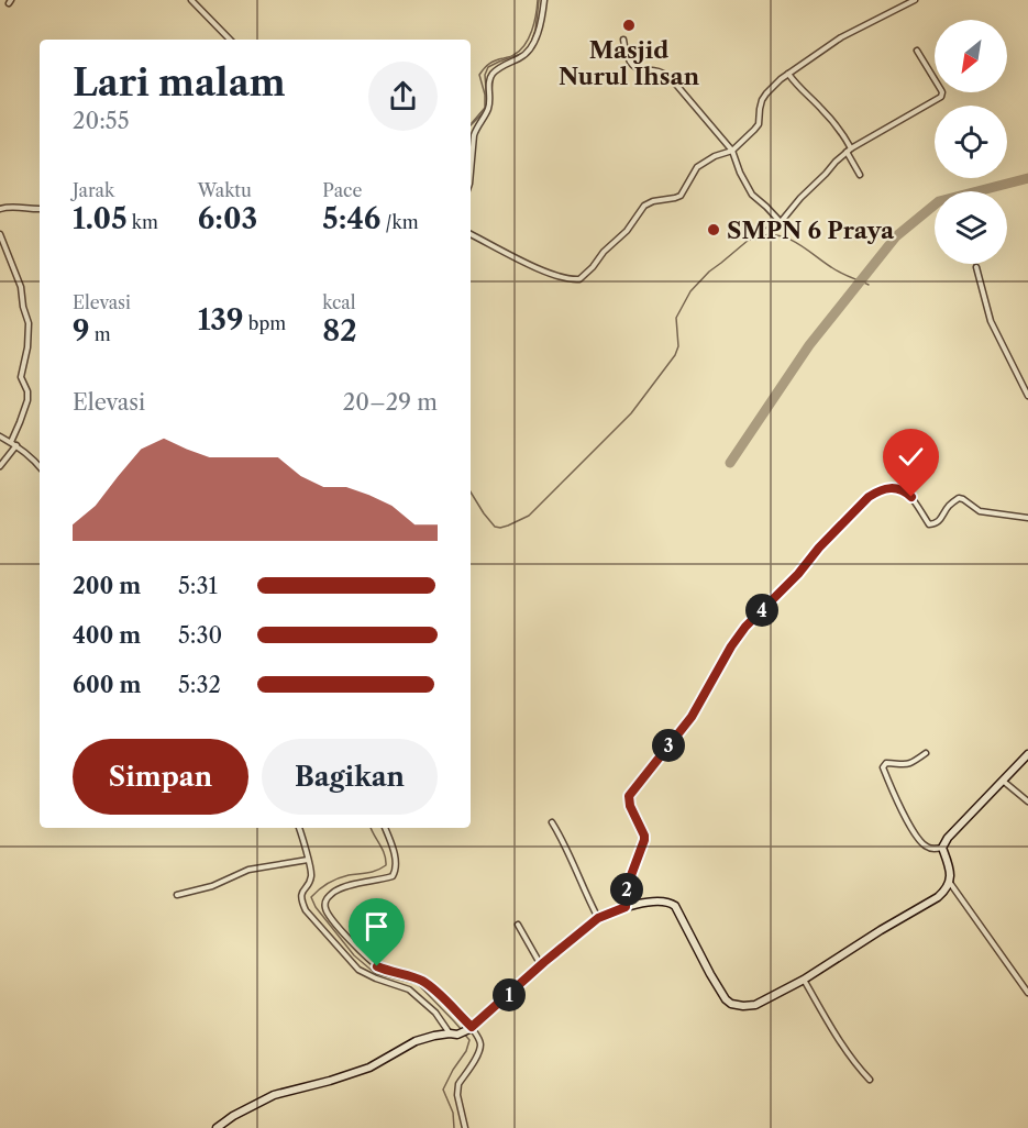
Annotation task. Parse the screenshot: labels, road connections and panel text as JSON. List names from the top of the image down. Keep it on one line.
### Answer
{"places":["Masjid Nurul Ihsan","SMPN 6 Praya"],"north":"bottom left","page":{"heading":["Lari malam","20:55"],"stats":[["Jarak","1.05 km"],["Waktu","6:03"],["Pace","5:46 /km"],["Elevasi","9 m"],["139 bpm"],["kcal","82"]],"chart":["Elevasi","20–29 m"],"list":[{"name":"200 m","note":"5:31"},{"name":"400 m","note":"5:30"},{"name":"600 m","note":"5:32"}],"pins":["4","3","2","1"],"buttons":["Simpan","Bagikan"]}}
